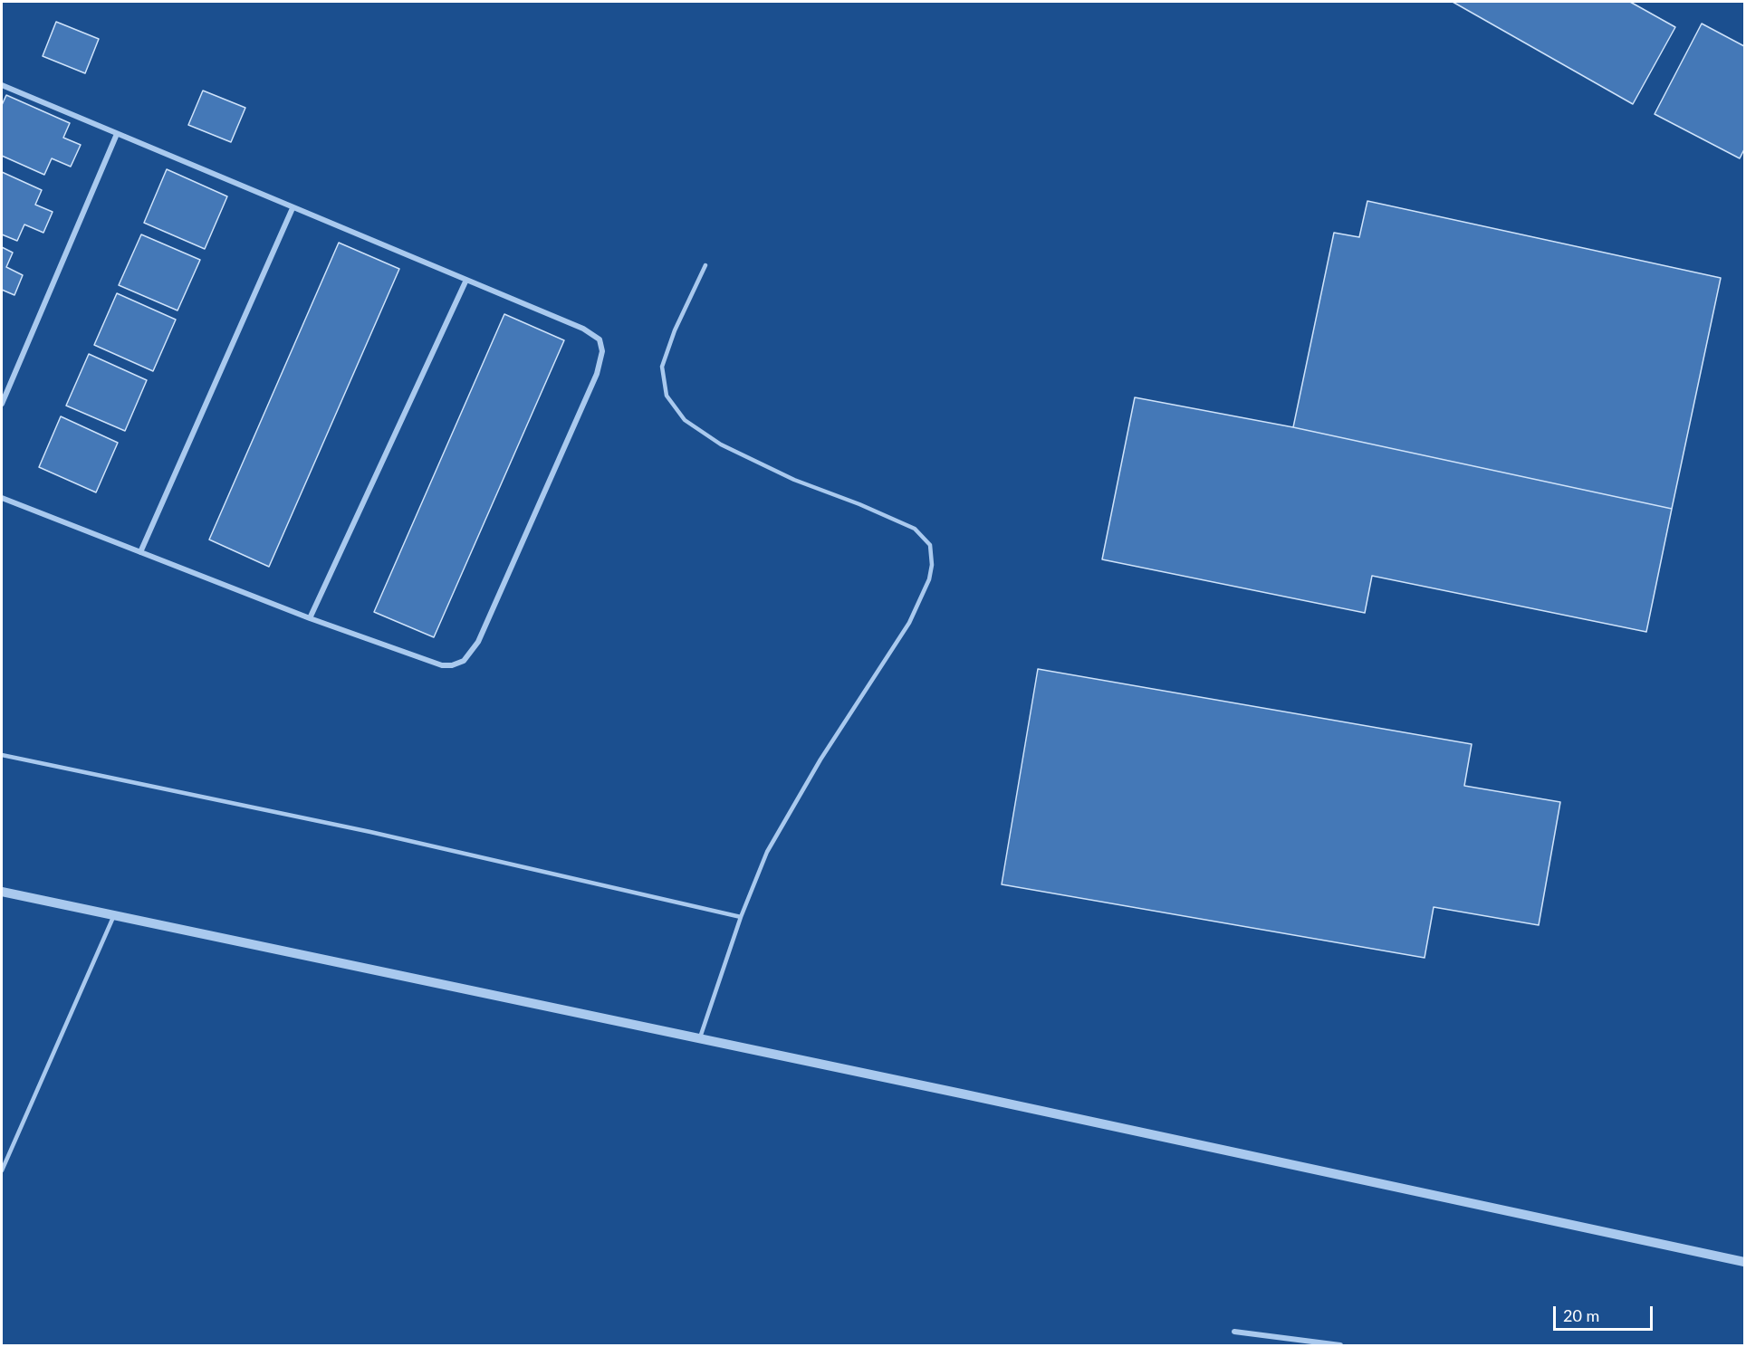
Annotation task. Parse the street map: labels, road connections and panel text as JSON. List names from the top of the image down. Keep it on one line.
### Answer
{"scale_bar":"20 m"}
